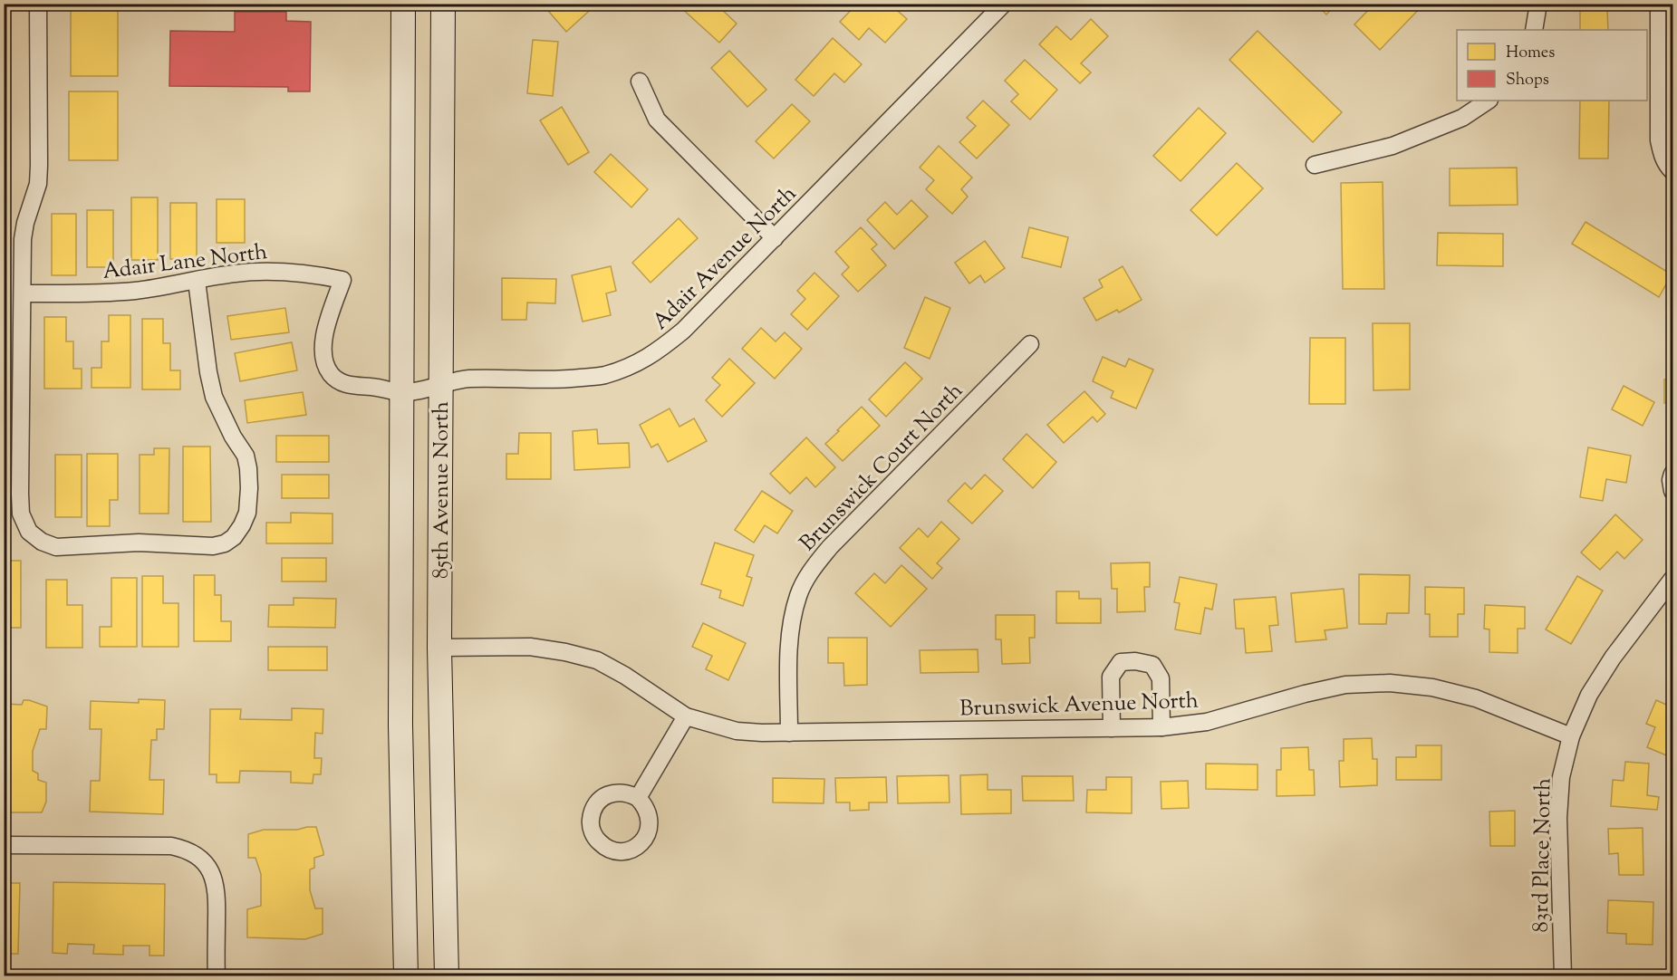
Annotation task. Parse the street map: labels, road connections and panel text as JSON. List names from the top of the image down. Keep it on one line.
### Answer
{"streets":{"main road":["85th Avenue North"],"street":["Adair Avenue North","Adair Lane North","Brunswick Court North","Brunswick Avenue North","83rd Place North"]},"crossings":[["Adair Avenue North","Adair Lane North"],["Adair Avenue North","85th Avenue North"],["Adair Lane North","85th Avenue North"],["Brunswick Court North","Brunswick Avenue North"],["85th Avenue North","Brunswick Avenue North"],["Brunswick Avenue North","83rd Place North"]],"legend":["Homes","Shops"]}
